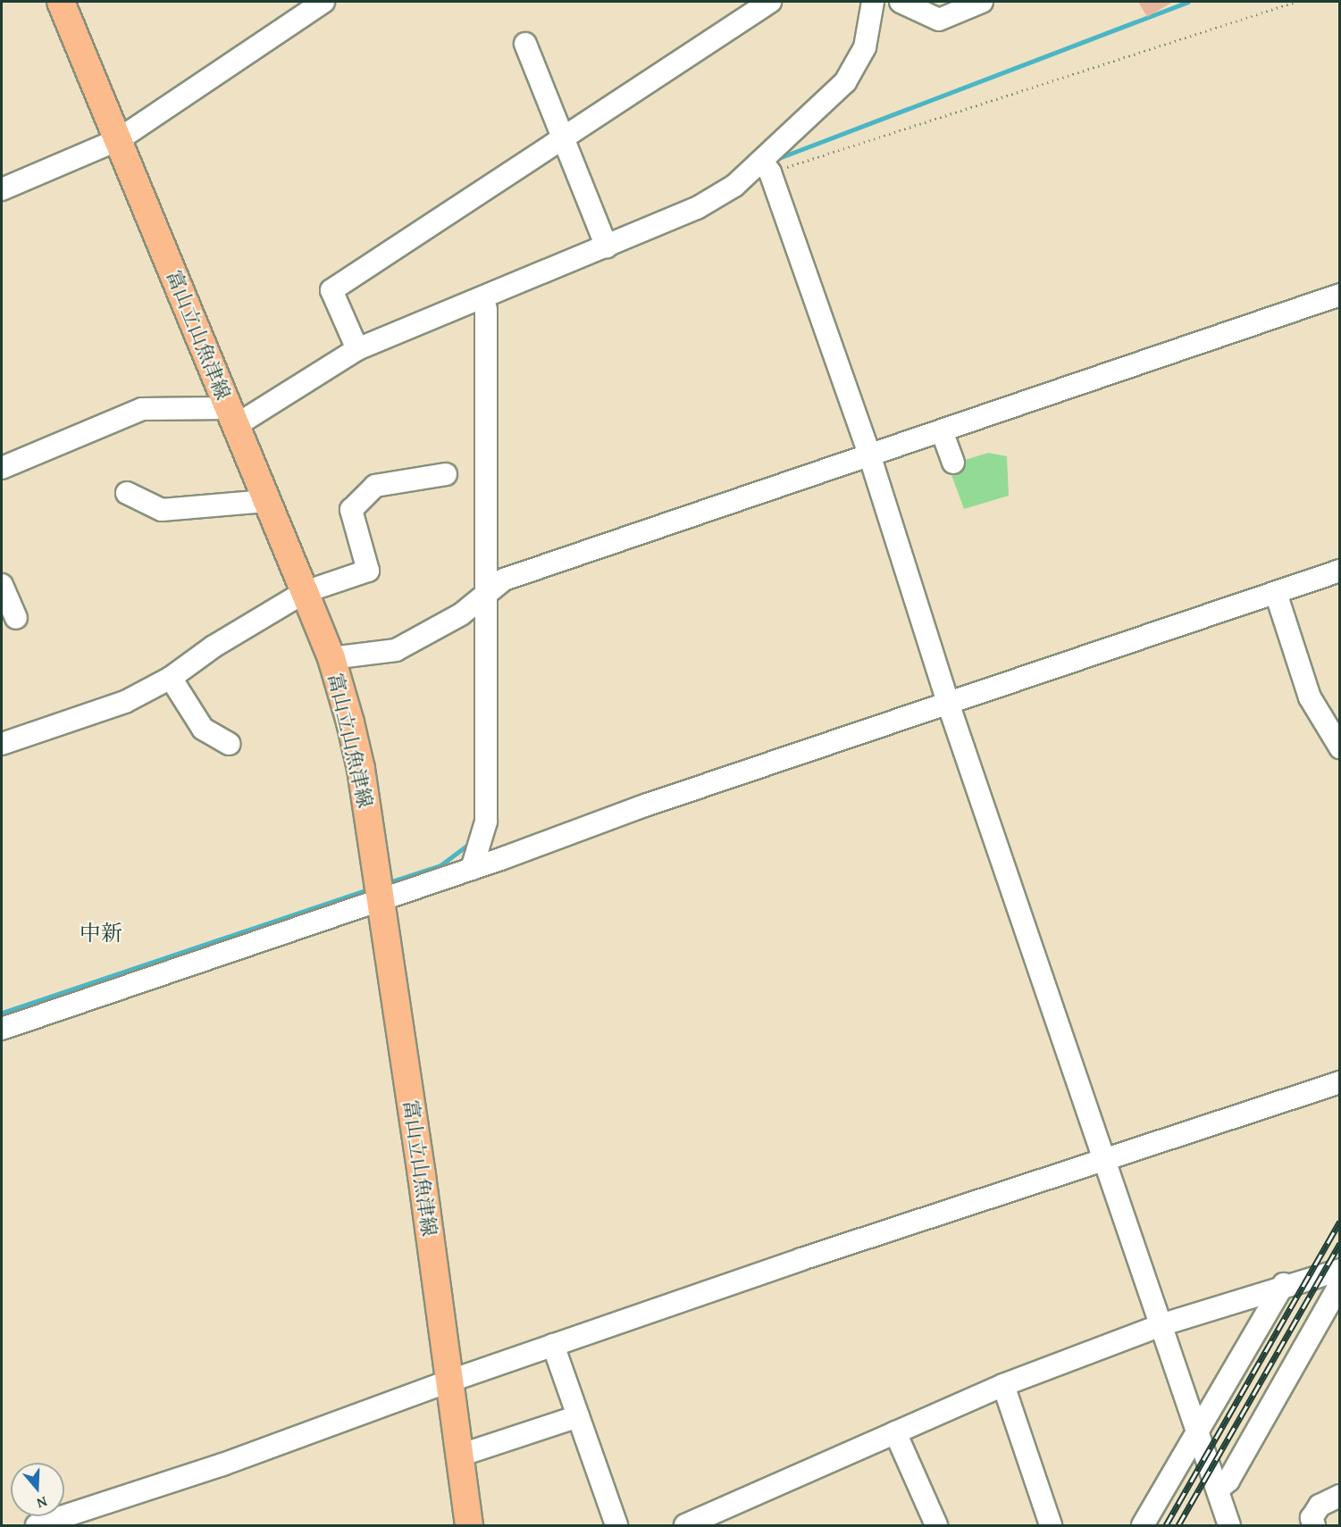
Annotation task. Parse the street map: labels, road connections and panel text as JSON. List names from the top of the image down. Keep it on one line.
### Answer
{"streets":{"main road":["富山立山魚津線"]},"districts":["中新"],"north":"bottom"}
